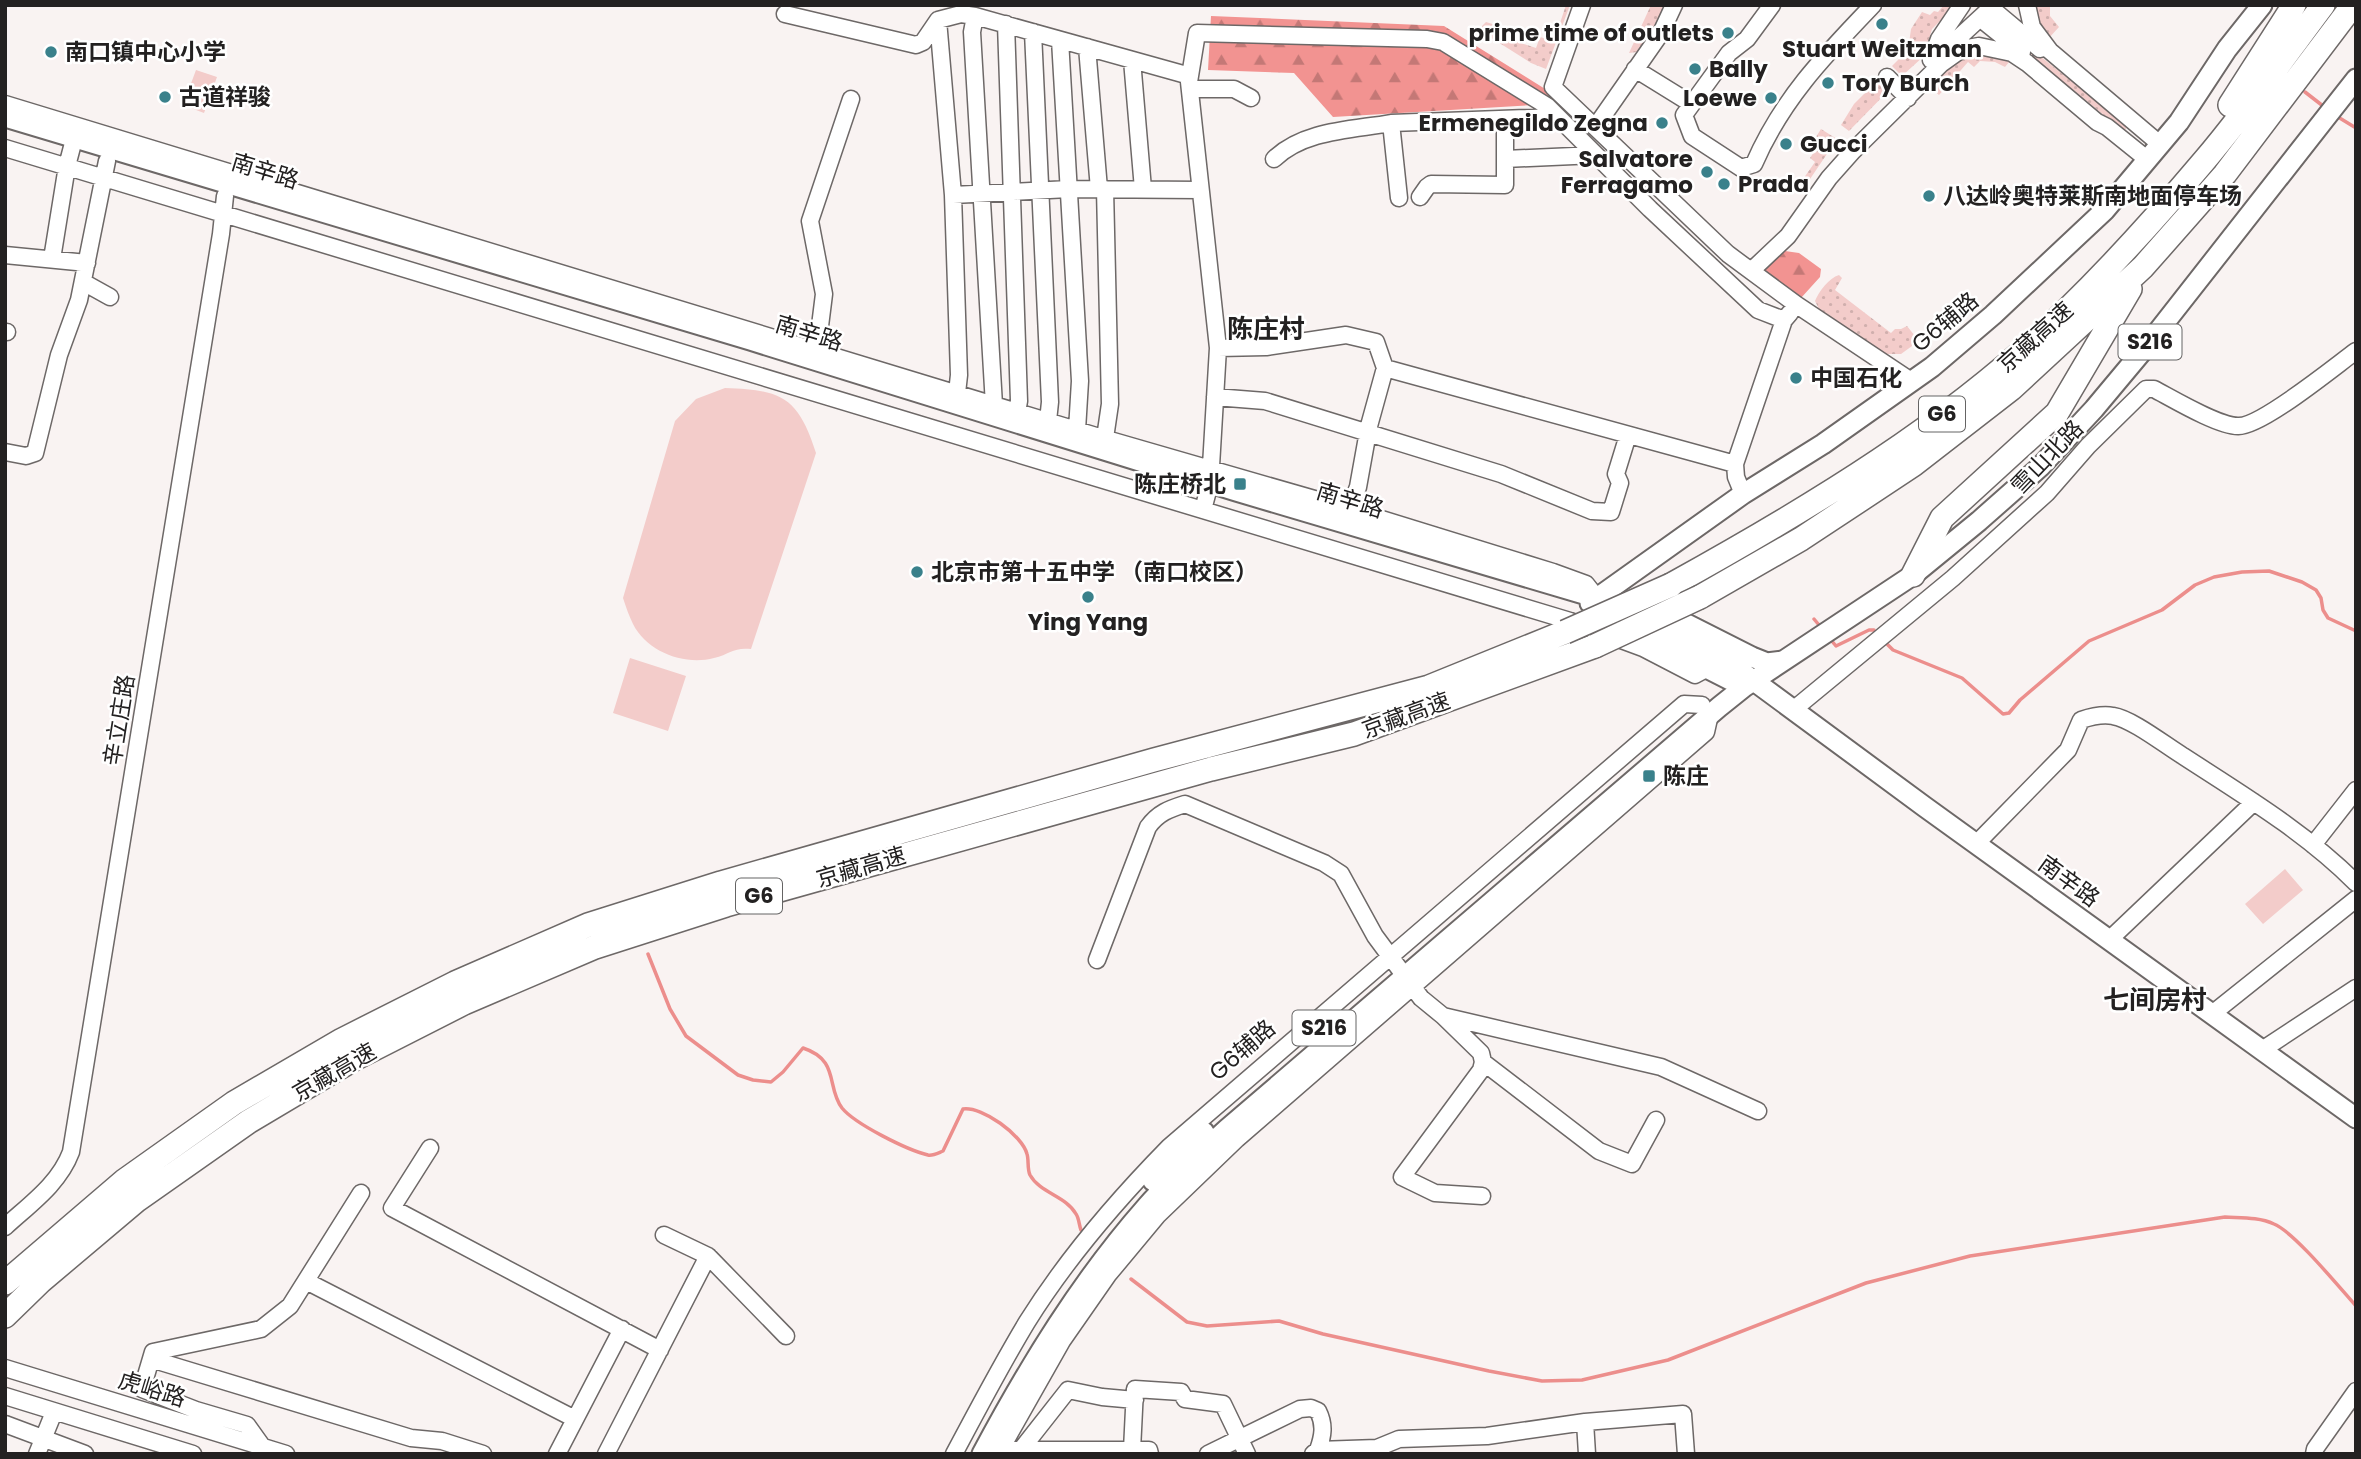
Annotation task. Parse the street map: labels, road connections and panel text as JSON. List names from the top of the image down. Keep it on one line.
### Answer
{"streets":{"highway":["京藏高速","G6"],"main road":["南辛路","G6辅路","S216"],"street":["雪山北路","辛立庄路","虎峪路"]},"crossings":[["南辛路","G6辅路"],["南辛路","雪山北路"],["南辛路","辛立庄路"]],"districts":["陈庄村","七间房村"],"places":{"other":["Stuart Weitzman","prime time of outlets","南口镇中心小学","Bally","Tory Burch","古道祥骏","Loewe","Ermenegildo Zegna","Gucci","Salvatore Ferragamo","Prada","八达岭奥特莱斯南地面停车场","中国石化","北京市第十五中学 （南口校区）","Ying Yang"],"transit":["陈庄桥北","陈庄"]}}
